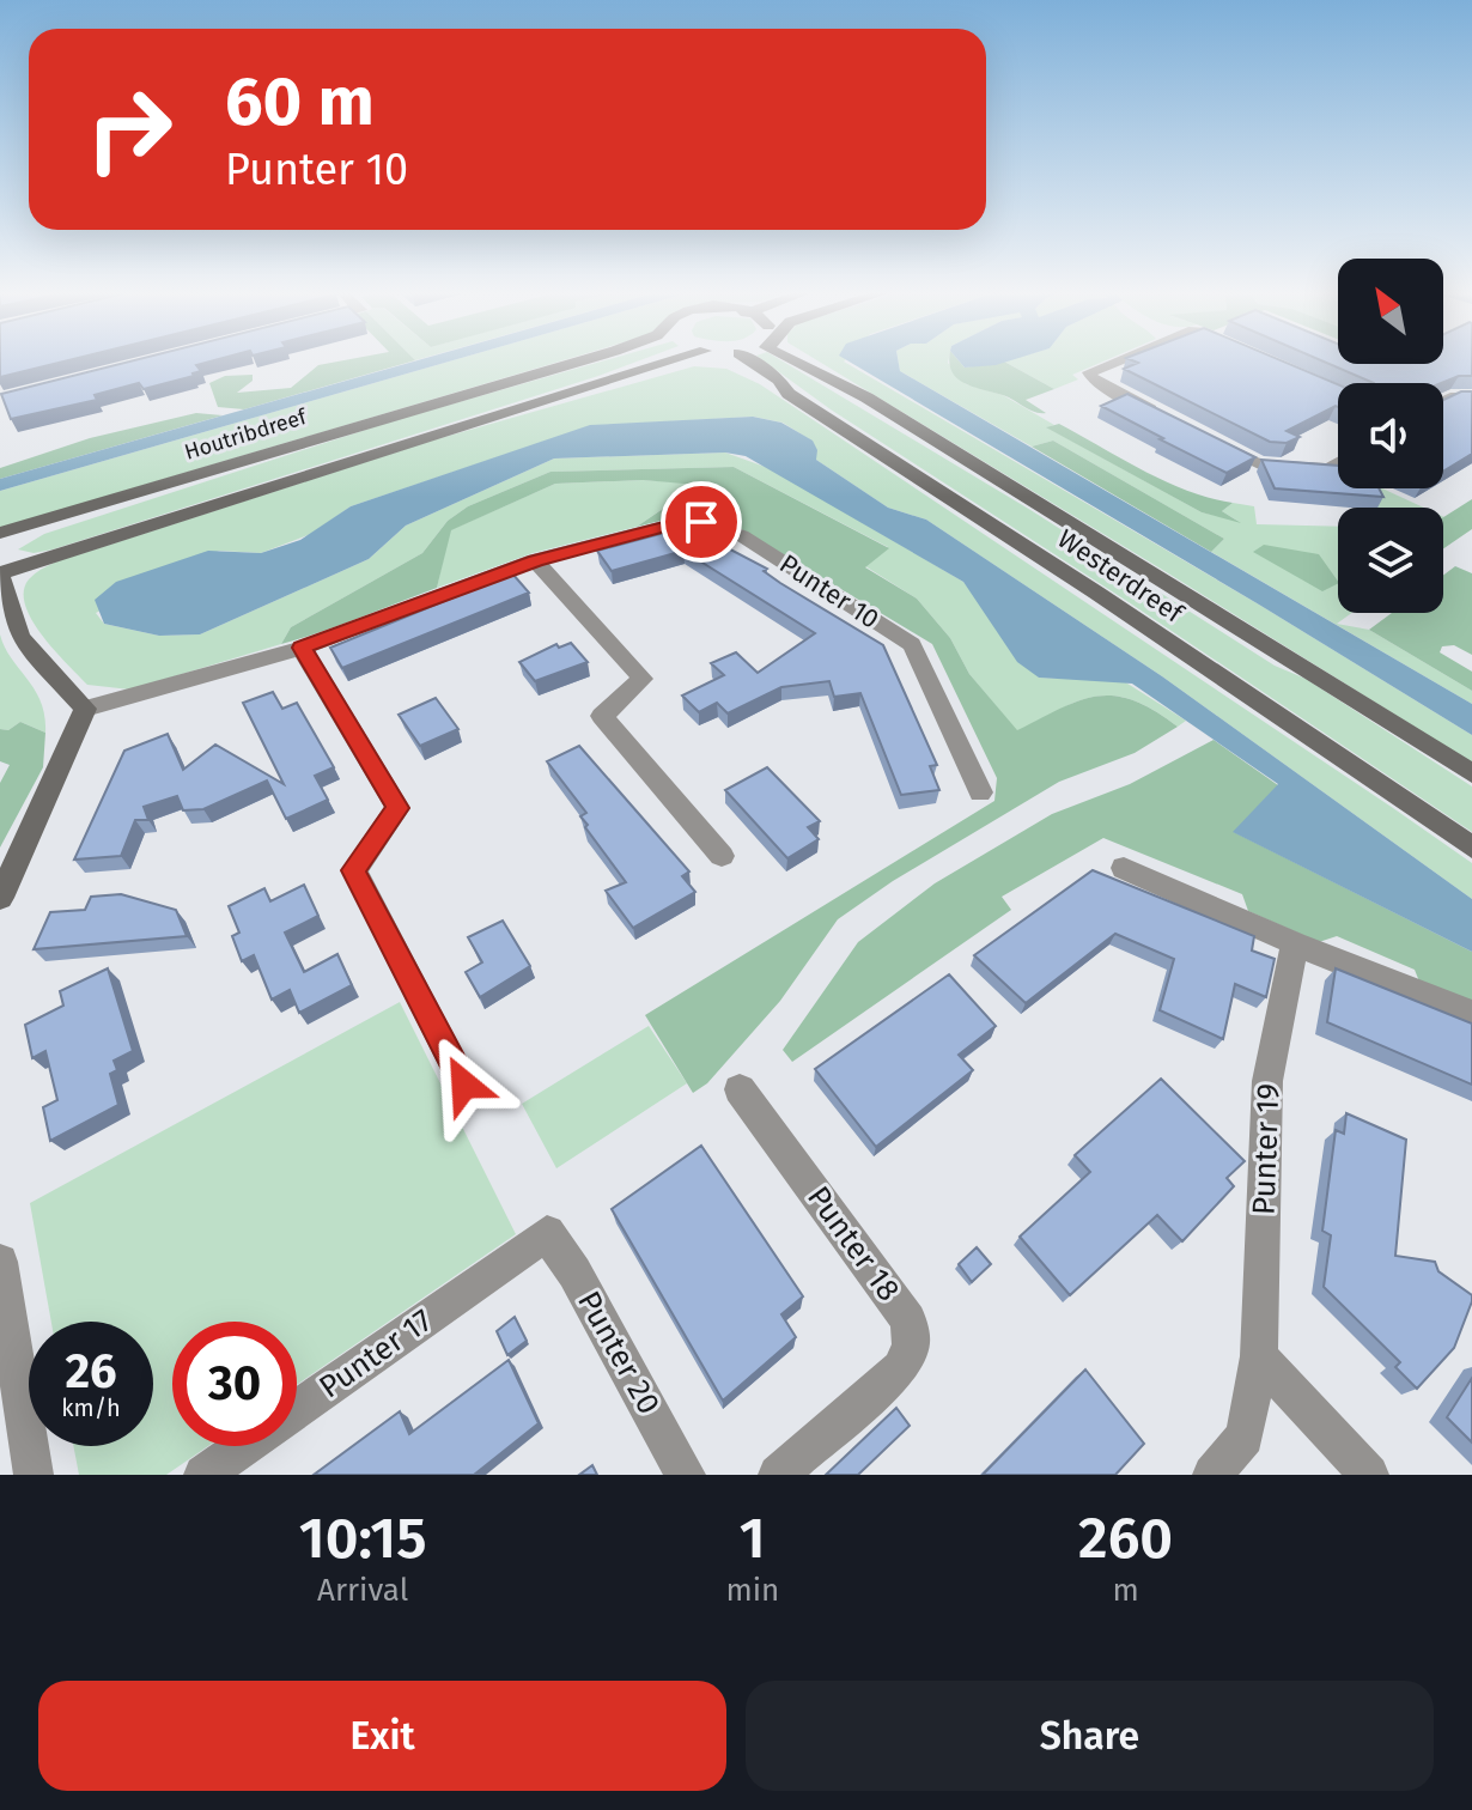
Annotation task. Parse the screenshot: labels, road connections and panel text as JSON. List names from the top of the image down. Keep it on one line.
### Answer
{"streets":{"main road":["Houtribdreef","Westerdreef"],"street":["Punter 10","Punter 19","Punter 18","Punter 20","Punter 17"]},"crossings":[["Punter 20","Punter 17"]],"north":"top left","page":{"turn":["60 m","Punter 10"],"speed":"26 km/h","limit":"30","eta":["10:15","Arrival","1","min","260","m"],"buttons":["Exit","Share"]}}
